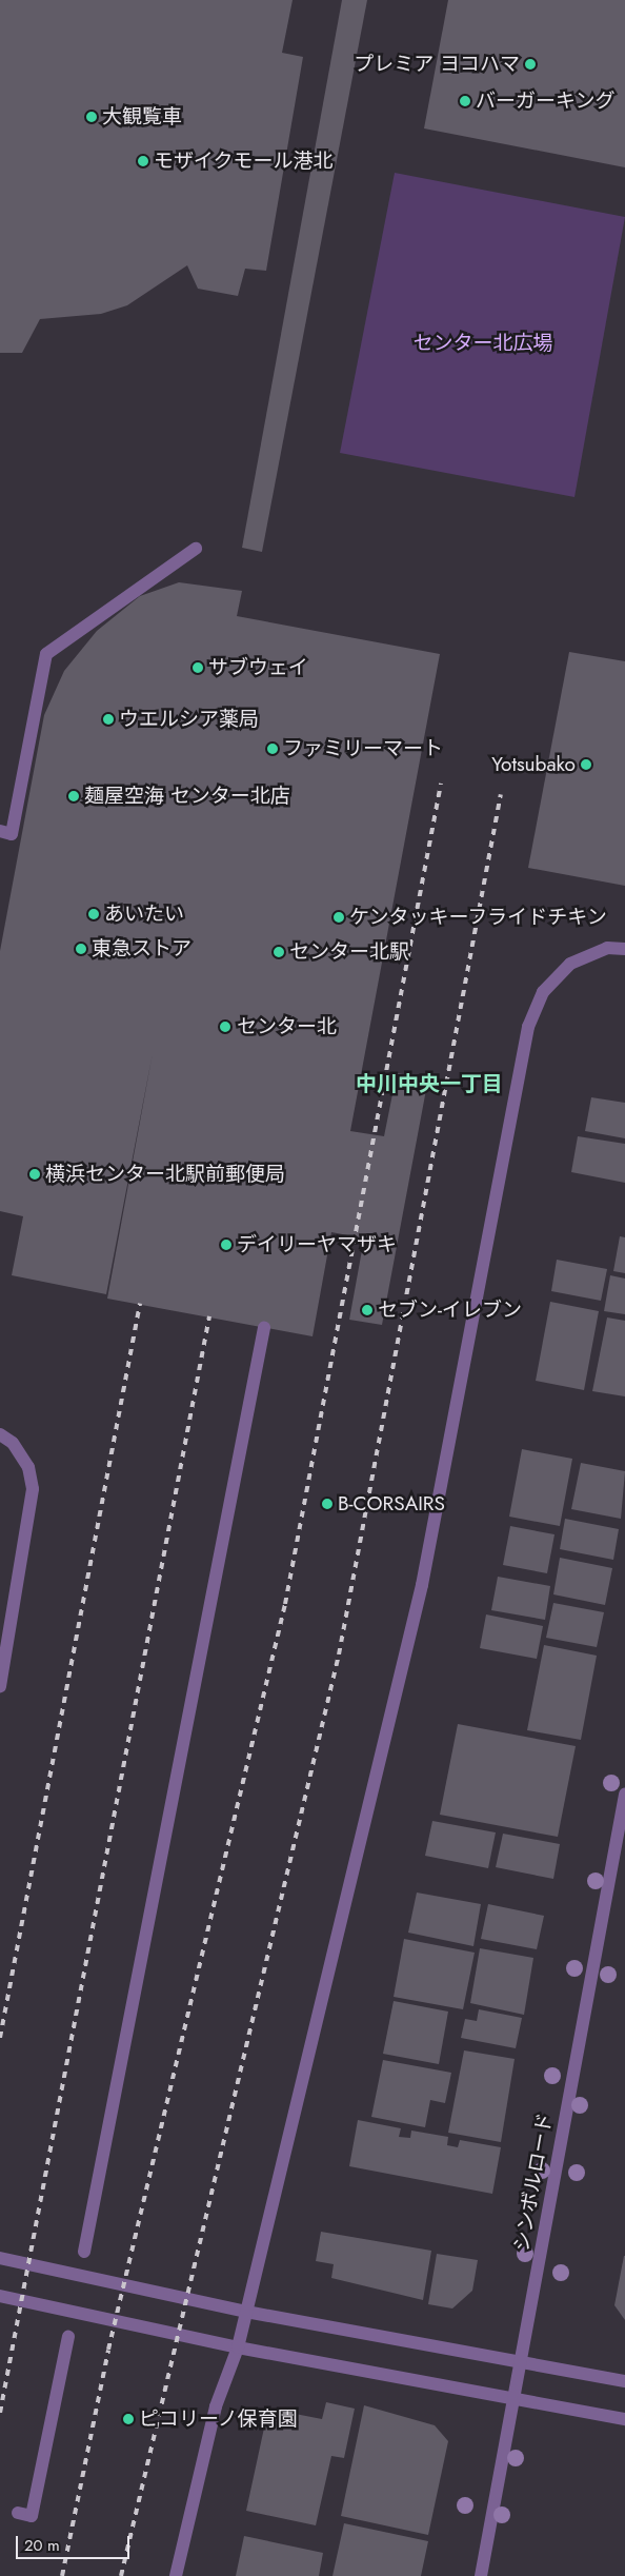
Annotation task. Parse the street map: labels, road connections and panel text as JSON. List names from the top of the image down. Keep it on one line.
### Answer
{"streets":{"street":["シンボルロード"]},"districts":["中川中央一丁目"],"parks":["センター北広場"],"places":["プレミア ヨコハマ","バーガーキング","大観覧車","モザイクモール港北","サブウェイ","ウエルシア薬局","ファミリーマート","Yotsubako","麺屋空海 センター北店","あいたい","ケンタッキーフライドチキン","東急ストア","センター北駅","センター北","横浜センター北駅前郵便局","デイリーヤマザキ","セブン-イレブン","B-CORSAIRS","ピコリーノ保育園"],"scale_bar":"20 m"}
